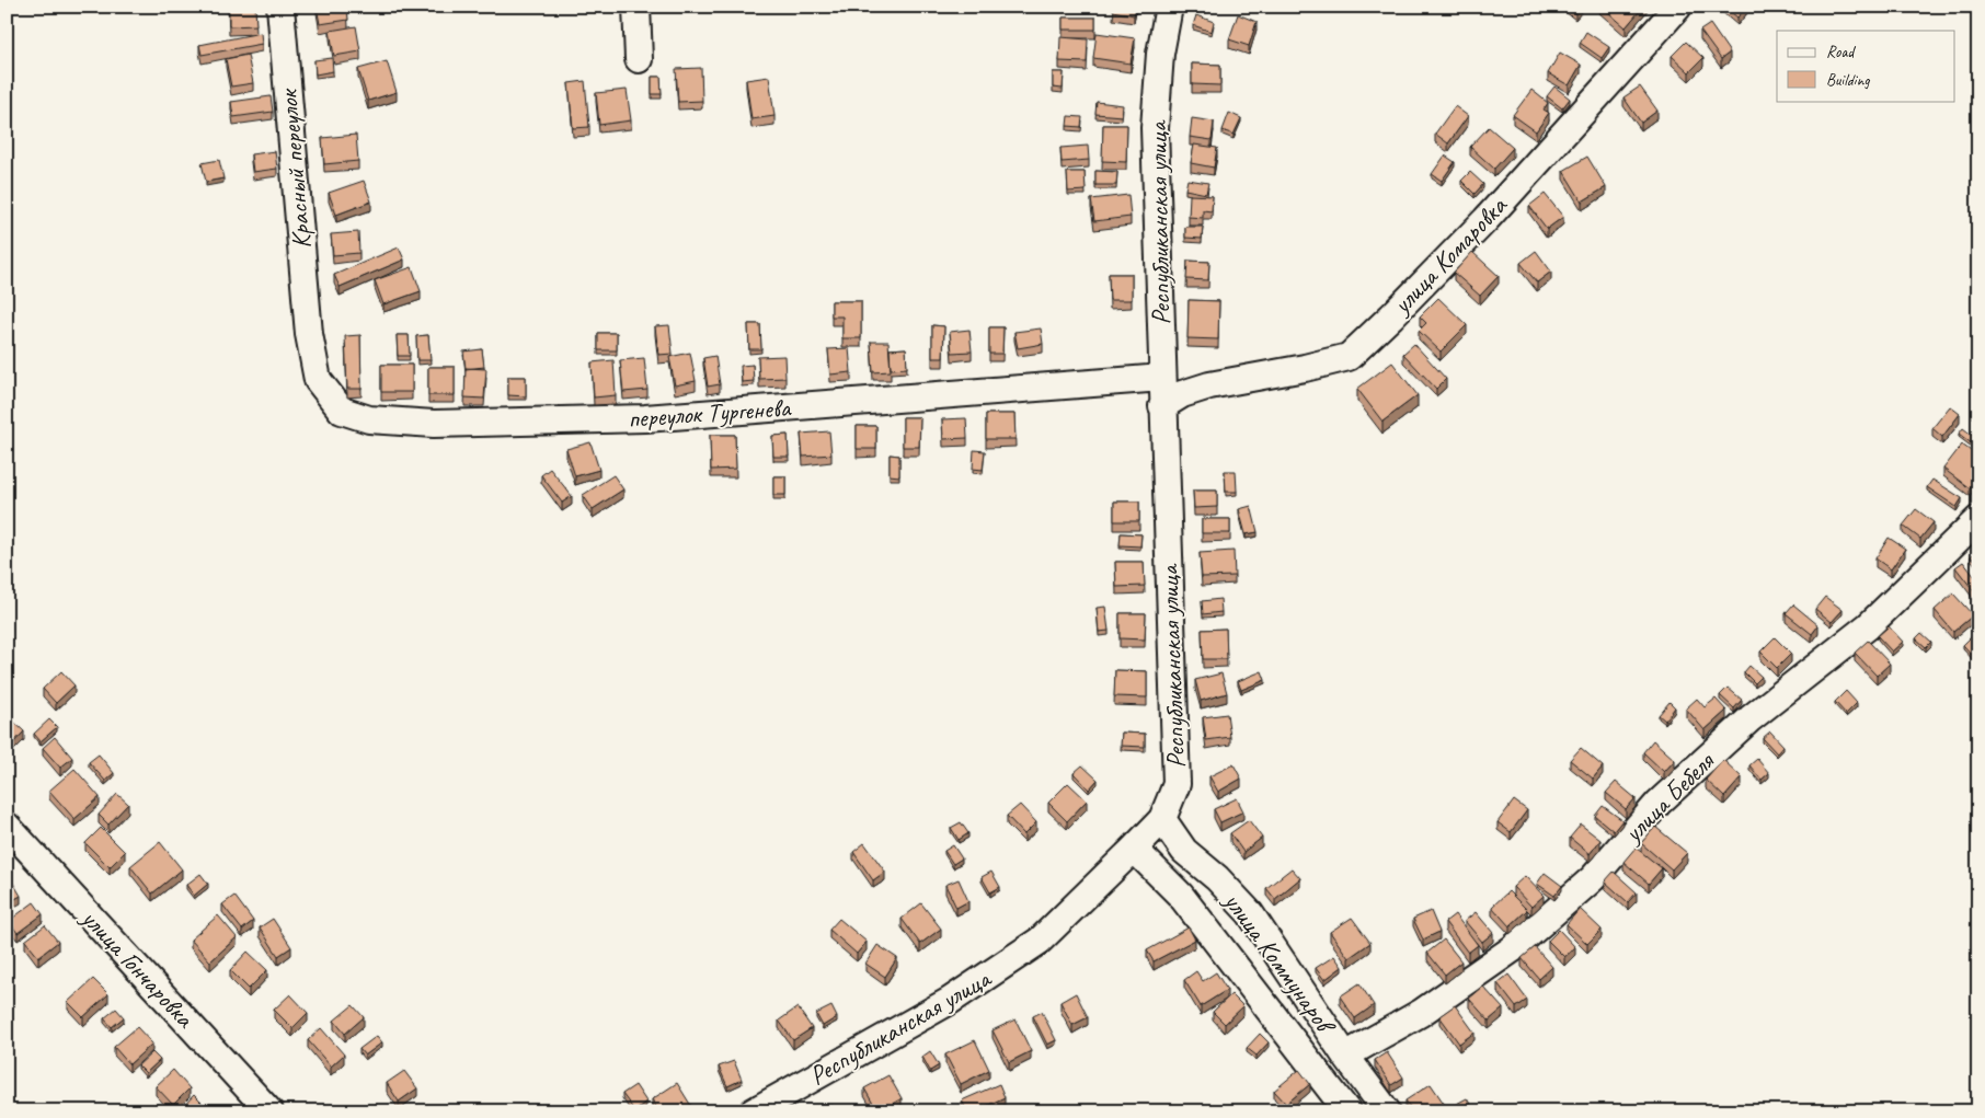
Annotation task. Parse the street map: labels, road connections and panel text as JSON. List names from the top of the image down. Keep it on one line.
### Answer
{"streets":{"street":["Красный переулок","Республиканская улица","улица Комаровка","переулок Тургенева","улица Бебеля","улица Коммунаров","улица Гончаровка"]},"crossings":[["Красный переулок","переулок Тургенева"],["Республиканская улица","улица Комаровка"],["Республиканская улица","переулок Тургенева"],["Республиканская улица","улица Коммунаров"],["улица Бебеля","улица Коммунаров"]],"legend":["Road","Building"]}
